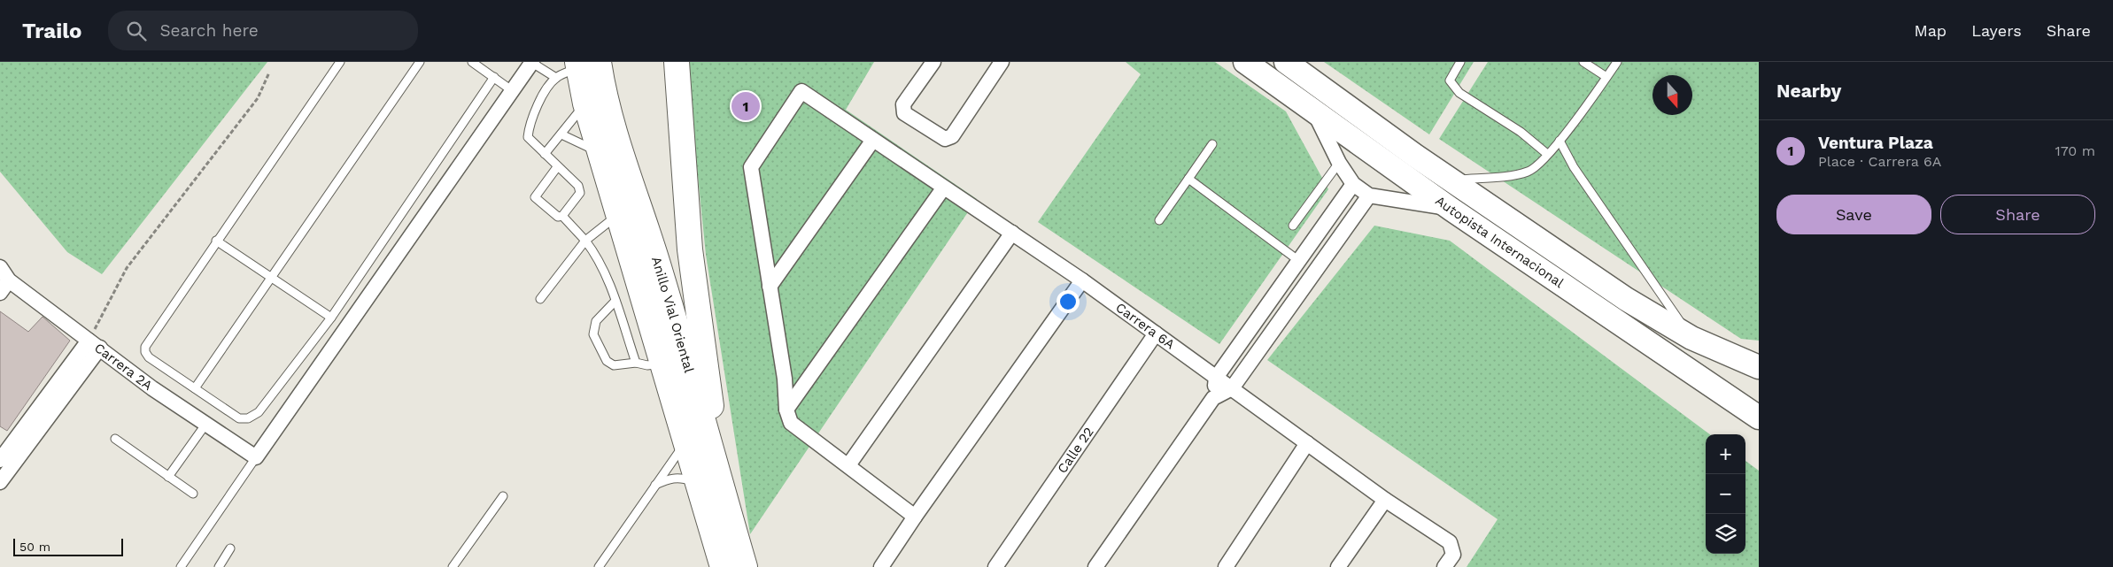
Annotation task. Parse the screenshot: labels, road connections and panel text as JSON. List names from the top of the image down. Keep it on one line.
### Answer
{"streets":{"highway":["Anillo Vial Oriental"],"main road":["Autopista Internacional"],"street":["Carrera 6A","Carrera 2A","Calle 22"]},"crossings":[["Carrera 6A","Calle 22"]],"scale_bar":"50 m","north":"bottom","page":{"header":"Trailo","search":"Search here","nav":["Map","Layers","Share"],"heading":"Nearby","pins":"1","list":[{"mark":"1","name":"Ventura Plaza","note":"Place · Carrera 6A","value":"170 m"}],"buttons":["Save","Share"],"map_buttons":["+","−"],"scale":"50 m"}}
